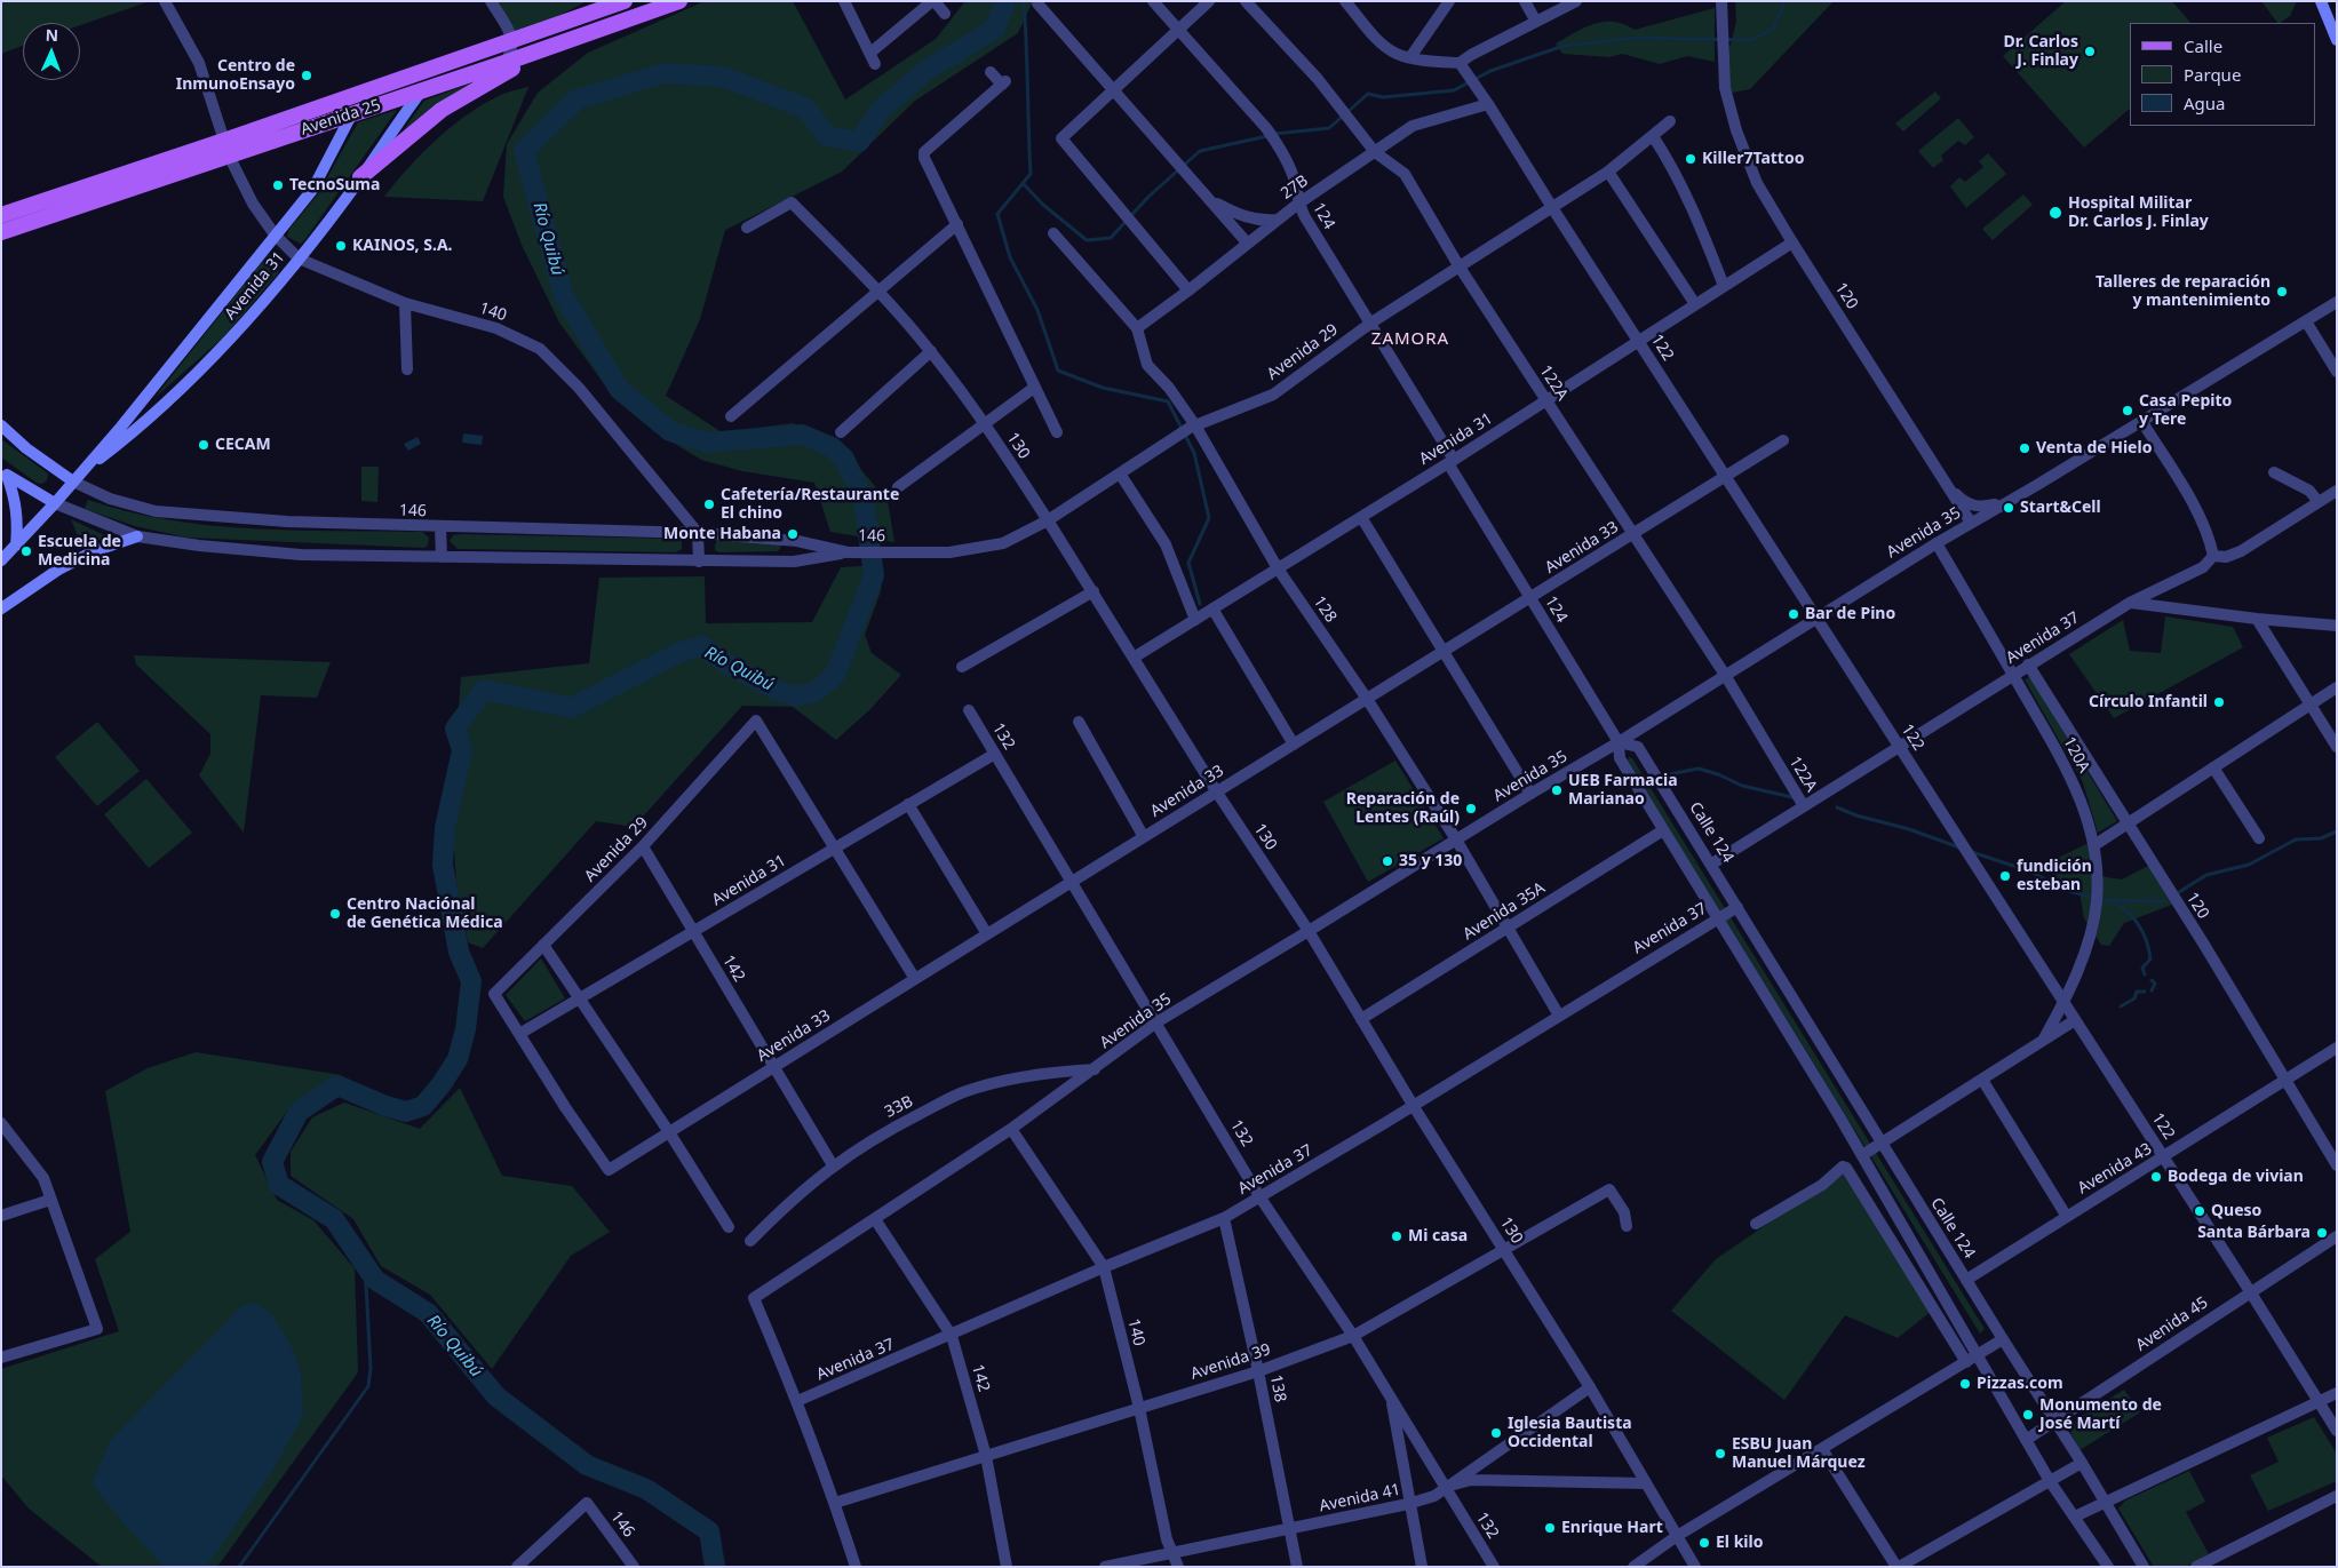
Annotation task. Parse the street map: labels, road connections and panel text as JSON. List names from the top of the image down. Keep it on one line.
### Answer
{"streets":{"main road":["Avenida 25","Avenida 31","146"],"street":["27B","124","120","140","122","Avenida 29","122A","130","Avenida 35","Avenida 33","128","Avenida 37","132","120A","Calle 124","Avenida 35A","142","33B","Avenida 43","Avenida 45","Avenida 39","138","Avenida 41"]},"crossings":[["Avenida 25","Avenida 31"],["Avenida 25","140"],["27B","124"],["27B","122"],["27B","122A"],["27B","128"],["124","Avenida 31"],["124","Avenida 29"],["124","Avenida 35"],["124","Avenida 33"],["124","Calle 124"],["Avenida 31","120"],["Avenida 31","140"],["Avenida 31","122"],["Avenida 31","Avenida 29"],["Avenida 31","122A"],["Avenida 31","130"],["Avenida 31","146"],["Avenida 31","Avenida 33"],["Avenida 31","128"],["Avenida 31","132"],["Avenida 31","142"],["120","Avenida 35"],["120","Avenida 37"],["120","Avenida 43"],["140","146"],["140","Avenida 35"],["140","Avenida 37"],["140","Avenida 39"],["140","Avenida 41"],["122","Avenida 29"],["122","Avenida 35"],["122","Avenida 33"],["122","Avenida 37"],["122","120A"],["122","Avenida 43"],["122","Avenida 45"],["Avenida 29","122A"],["Avenida 29","130"],["Avenida 29","146"],["Avenida 29","Avenida 33"],["Avenida 29","128"],["Avenida 29","142"],["122A","Avenida 35"],["122A","Avenida 33"],["122A","Avenida 37"],["130","Avenida 35"],["130","Avenida 33"],["130","Avenida 37"],["130","Avenida 35A"],["130","Avenida 39"],["130","Avenida 41"],["Avenida 35","128"],["Avenida 35","Avenida 37"],["Avenida 35","132"],["Avenida 35","120A"],["Avenida 35","Calle 124"],["Avenida 35","142"],["Avenida 35","33B"],["Avenida 33","128"],["Avenida 33","132"],["Avenida 33","142"],["128","Avenida 37"],["128","Avenida 35A"],["Avenida 37","132"],["Avenida 37","120A"],["Avenida 37","Calle 124"],["Avenida 37","142"],["Avenida 37","138"],["132","Avenida 39"],["132","Avenida 41"],["Calle 124","Avenida 43"],["Calle 124","Avenida 45"],["142","33B"],["142","Avenida 39"],["Avenida 39","138"],["138","Avenida 41"]],"districts":["ZAMORA"],"water":["Río Quibú"],"places":["Dr. Carlos J. Finlay","Centro de InmunoEnsayo","Killer7Tattoo","TecnoSuma","Hospital Militar Dr. Carlos J. Finlay","KAINOS, S.A.","Talleres de reparación y mantenimiento","Casa Pepito y Tere","CECAM","Venta de Hielo","Cafetería/Restaurante El chino","Start&Cell","Monte Habana","Escuela de Medicina","Bar de Pino","Círculo Infantil","UEB Farmacia Marianao","Reparación de Lentes (Raúl)","35 y 130","fundición esteban","Centro Naciónal de Genética Médica","Bodega de vivian","Queso","Santa Bárbara","Mi casa","Pizzas.com","Monumento de José Martí","Iglesia Bautista Occidental","ESBU Juan Manuel Márquez","Enrique Hart","El kilo"],"legend":["Calle","Parque","Agua"],"north":"top"}
